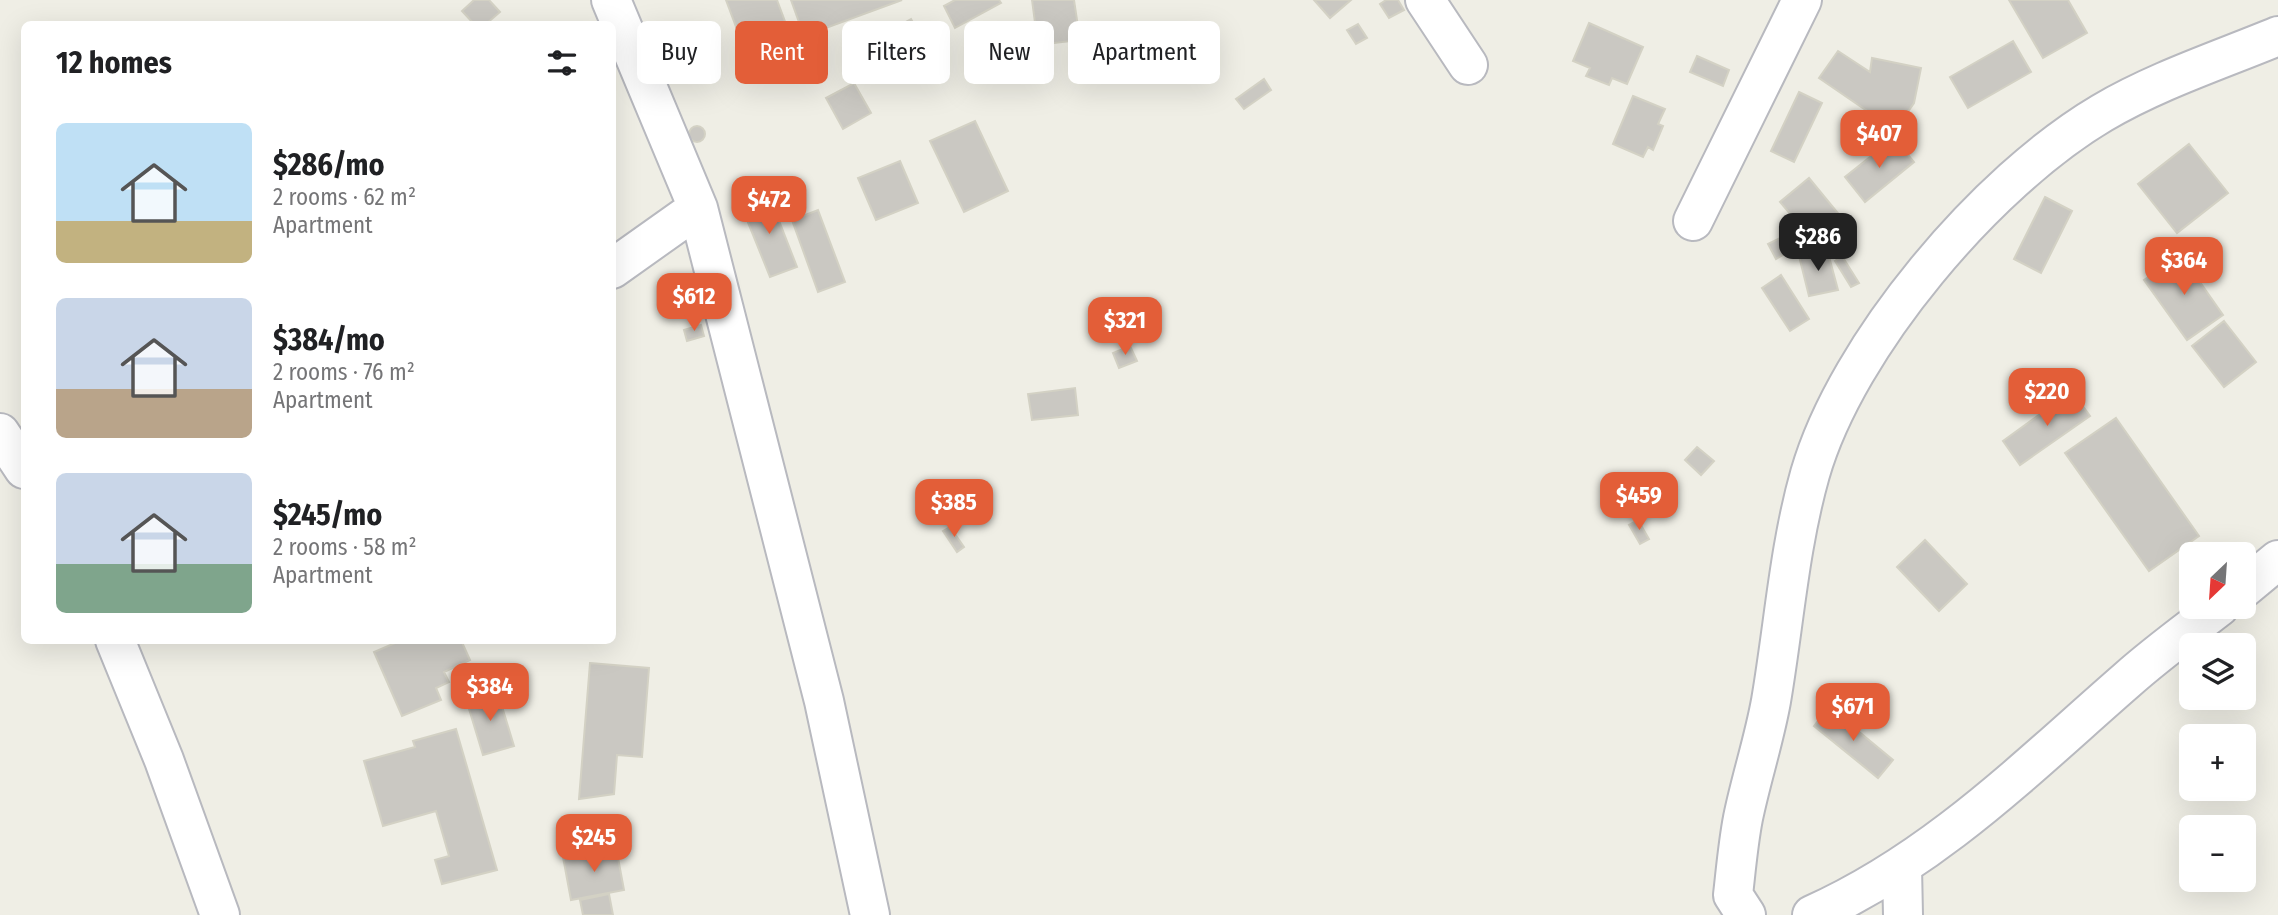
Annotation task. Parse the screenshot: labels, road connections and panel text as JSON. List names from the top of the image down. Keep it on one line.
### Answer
{"north":"bottom left","page":{"chip":["Buy","Rent","Filters","New","Apartment"],"heading":"12 homes","list":[{"name":"$286/mo","note":"2 rooms · 62 m² · Apartment"},{"name":"$384/mo","note":"2 rooms · 76 m² · Apartment"},{"name":"$245/mo","note":"2 rooms · 58 m² · Apartment"}],"price":["$407","$472","$286","$364","$612","$321","$220","$459","$385","$384","$671","$245"],"map_buttons":["+","−"]}}
